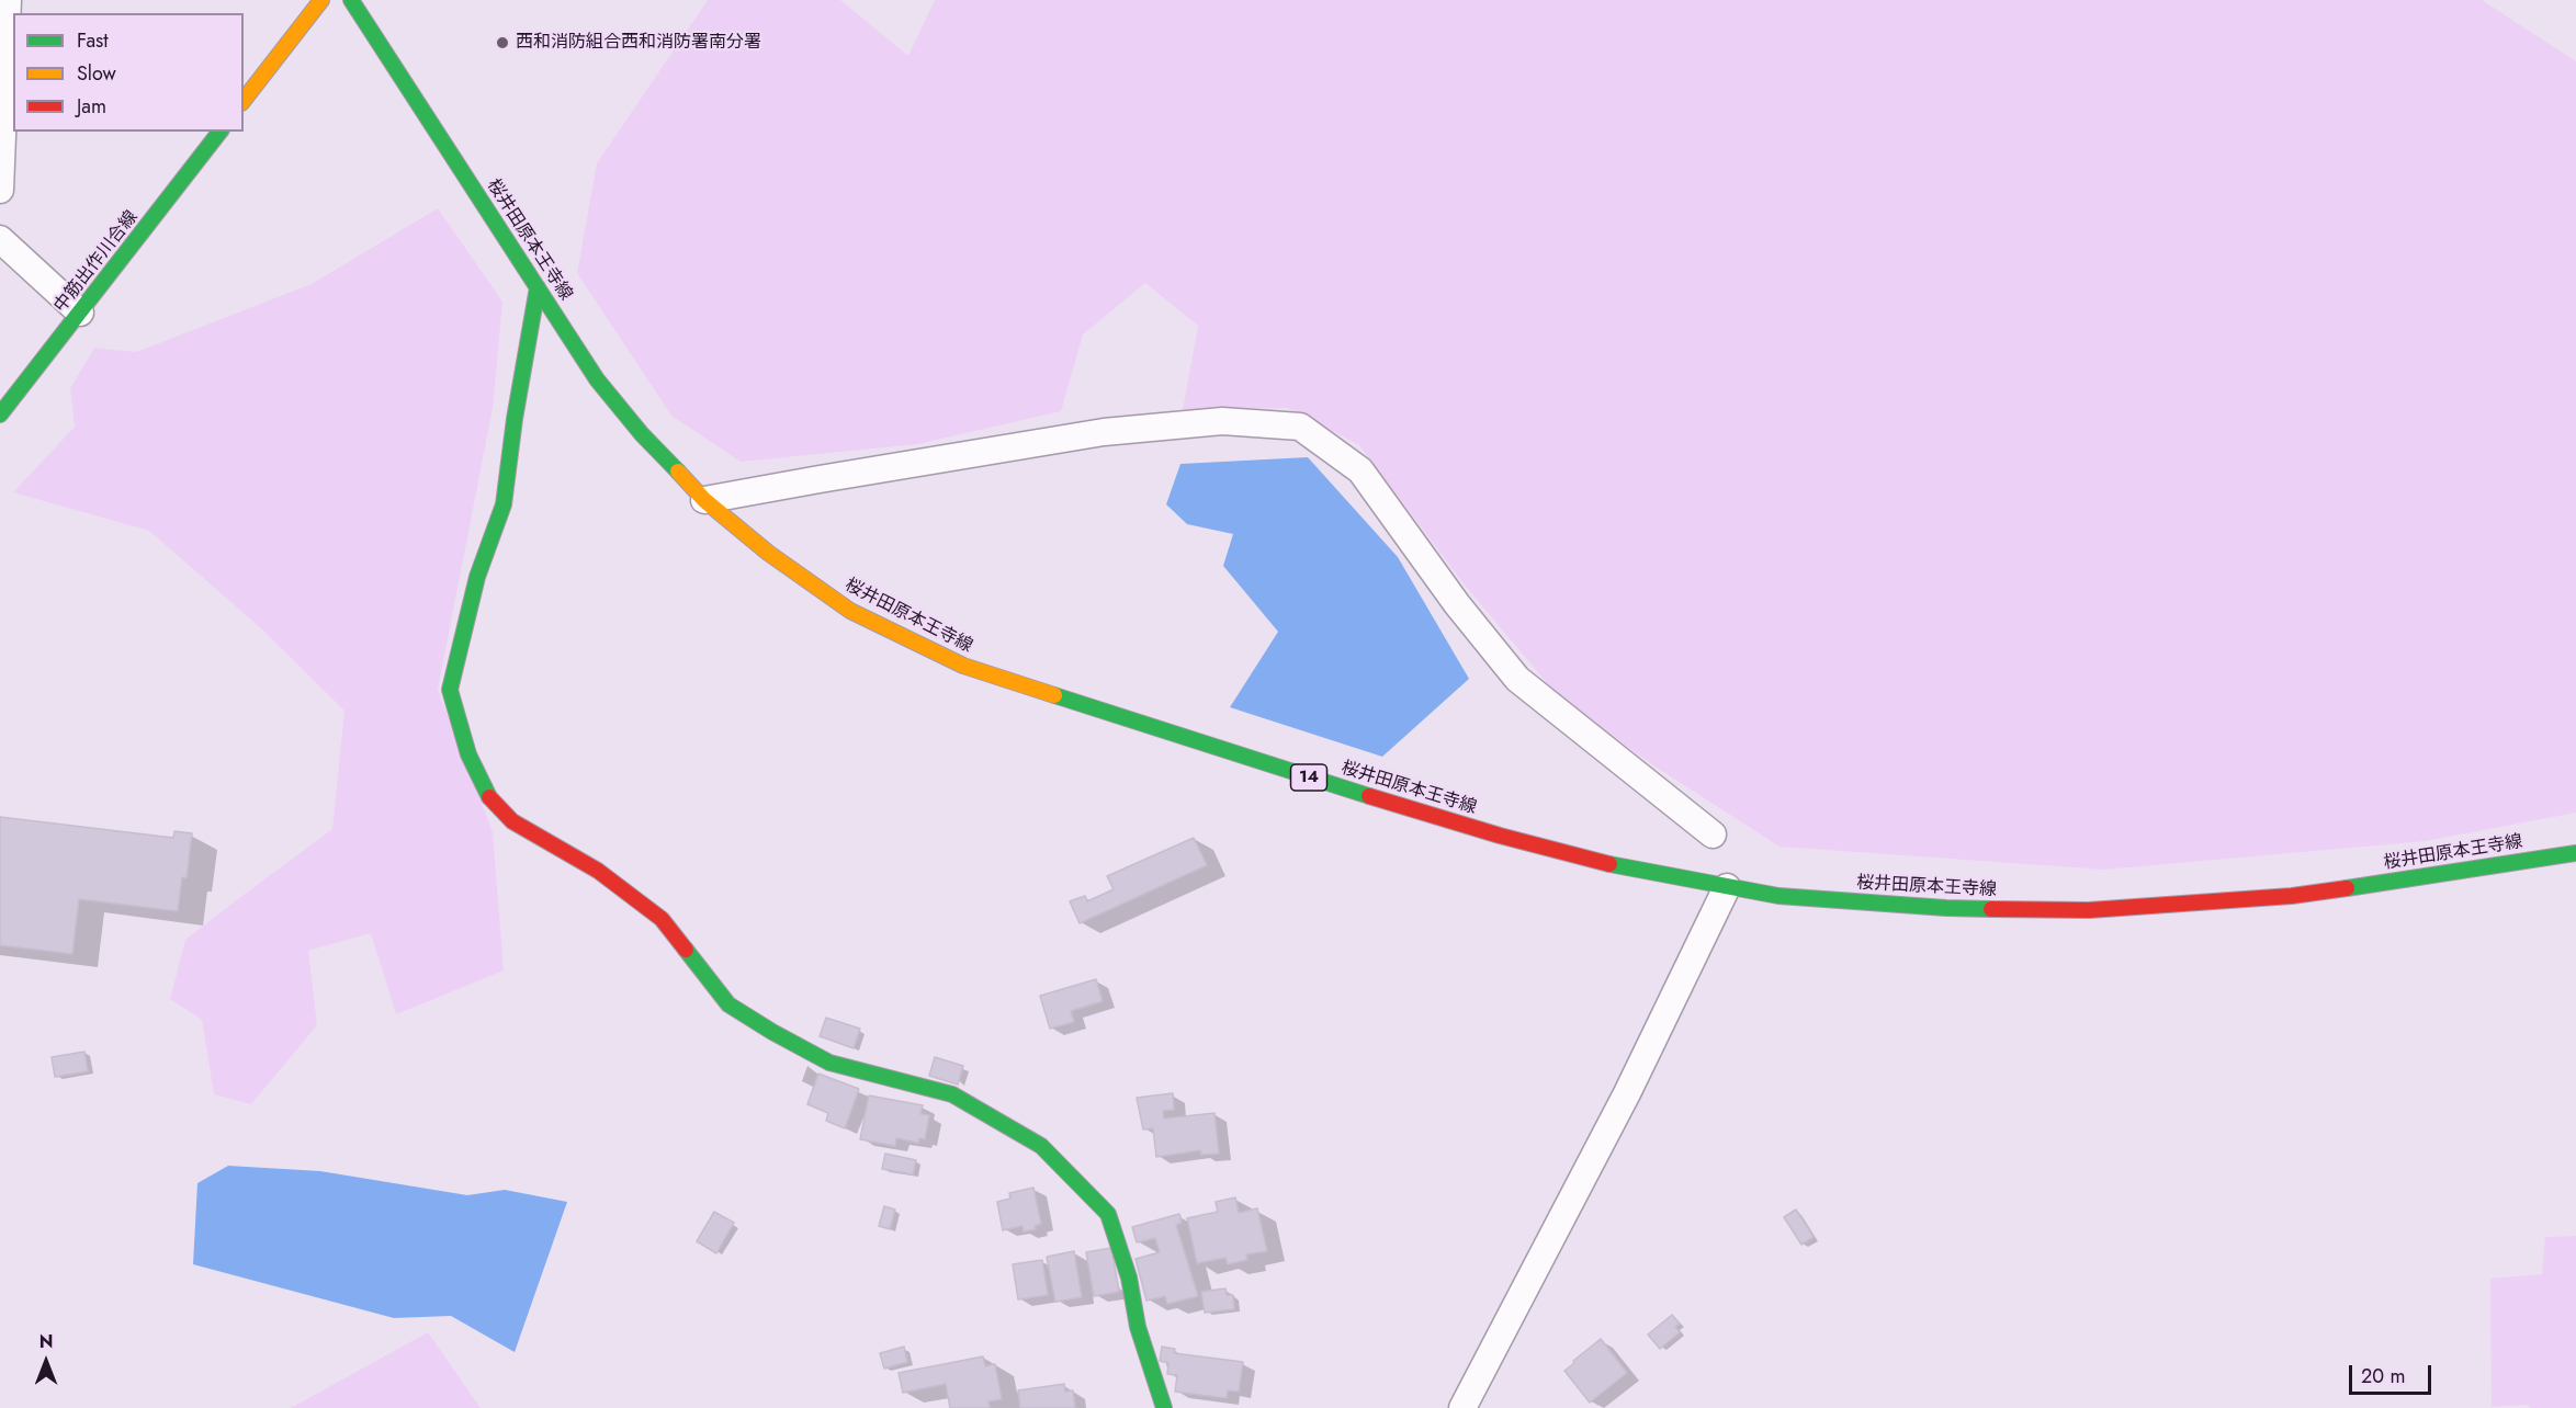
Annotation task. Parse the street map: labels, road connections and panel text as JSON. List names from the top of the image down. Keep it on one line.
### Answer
{"streets":{"main road":["桜井田原本王寺線","中筋出作川合線","14"]},"places":["西和消防組合西和消防署南分署"],"legend":["Fast","Slow","Jam"],"scale_bar":"20 m","north":"top"}
